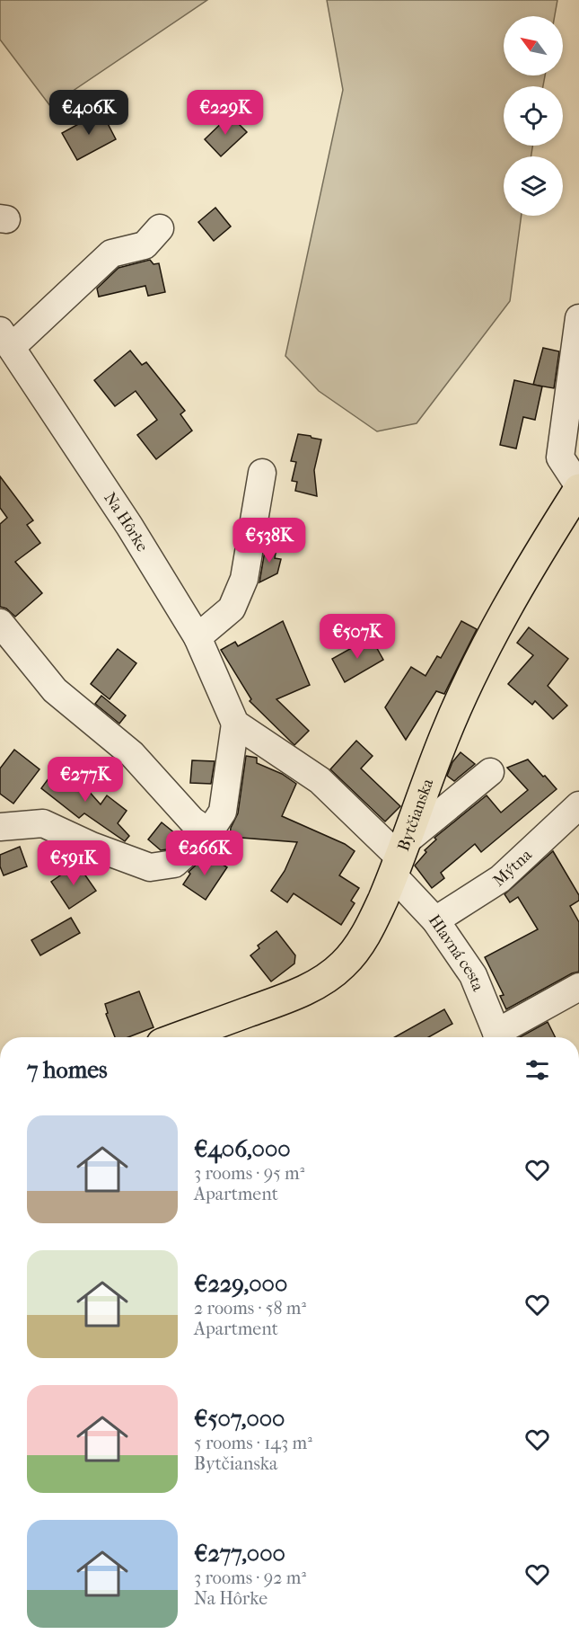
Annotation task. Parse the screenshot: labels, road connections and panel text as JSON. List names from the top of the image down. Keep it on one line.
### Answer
{"streets":{"main road":["Bytčianska"],"street":["Na Hôrke","Mýtna","Hlavná cesta"]},"crossings":[["Bytčianska","Hlavná cesta"],["Mýtna","Hlavná cesta"]],"north":"top left","page":{"price":["€406K","€229K","€538K","€507K","€277K","€266K","€591K"],"heading":"7 homes","list":[{"name":"€406,000","note":"3 rooms · 95 m² · Apartment"},{"name":"€229,000","note":"2 rooms · 58 m² · Apartment"},{"name":"€507,000","note":"5 rooms · 143 m² · Bytčianska"},{"name":"€277,000","note":"3 rooms · 92 m² · Na Hôrke"}]}}
